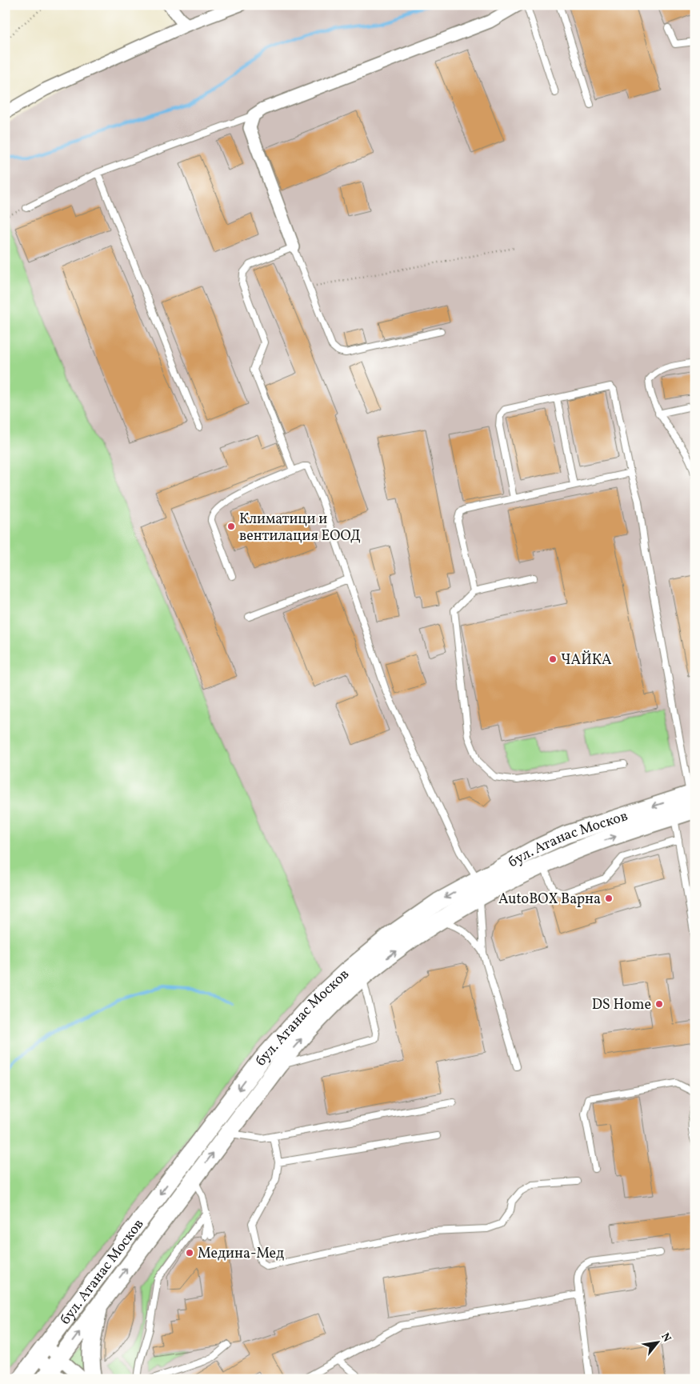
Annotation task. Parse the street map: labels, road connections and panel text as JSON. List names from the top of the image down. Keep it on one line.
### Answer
{"streets":{"main road":["бул. Атанас Москов"]},"places":["Климатици и вентилация ЕООД","ЧАЙКА","AutoBOX Варна","DS Home","Медина-Мед"],"north":"top right"}
